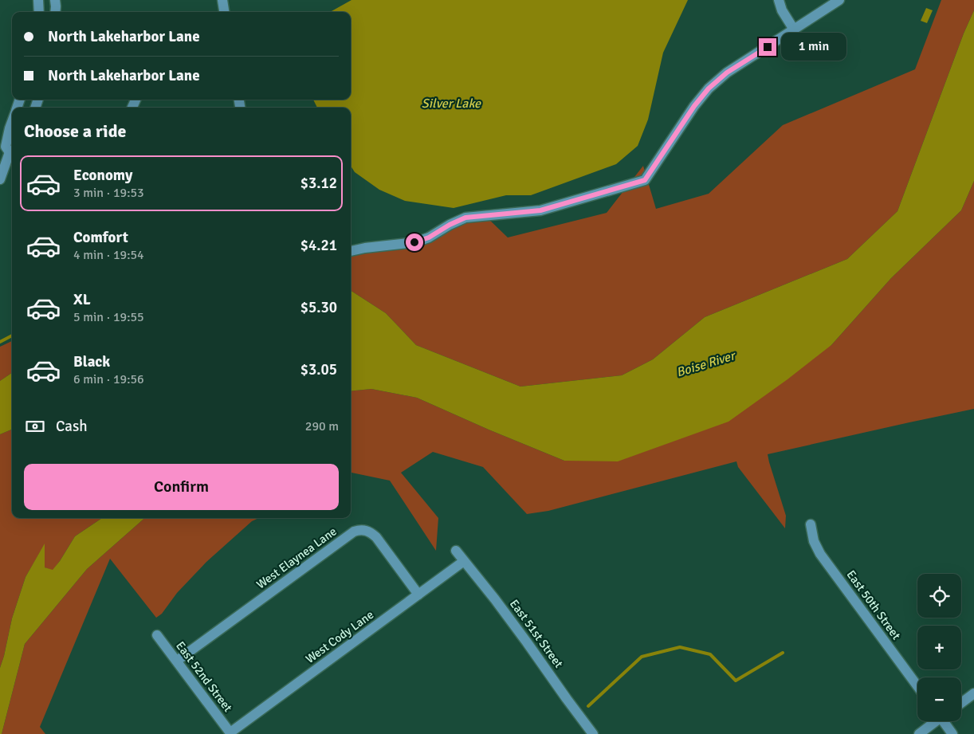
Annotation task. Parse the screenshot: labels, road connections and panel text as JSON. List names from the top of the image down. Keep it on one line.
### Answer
{"streets":{"street":["West Elaynea Lane","East 50th Street","East 51st Street","West Cody Lane","East 52nd Street"]},"crossings":[["West Elaynea Lane","West Cody Lane"],["West Elaynea Lane","East 52nd Street"],["East 51st Street","West Cody Lane"],["West Cody Lane","East 52nd Street"]],"water":["Silver Lake","Boise River"],"page":{"banner":["North Lakeharbor Lane","North Lakeharbor Lane"],"bubble":"1 min","heading":"Choose a ride","list":[{"name":"Economy","note":"3 min · 19:53","value":"$3.12"},{"name":"Comfort","note":"4 min · 19:54","value":"$4.21"},{"name":"XL","note":"5 min · 19:55","value":"$5.30"},{"name":"Black","note":"6 min · 19:56","value":"$3.05"}],"pay":["Cash","290 m"],"buttons":"Confirm","map_buttons":["+","−"]}}
